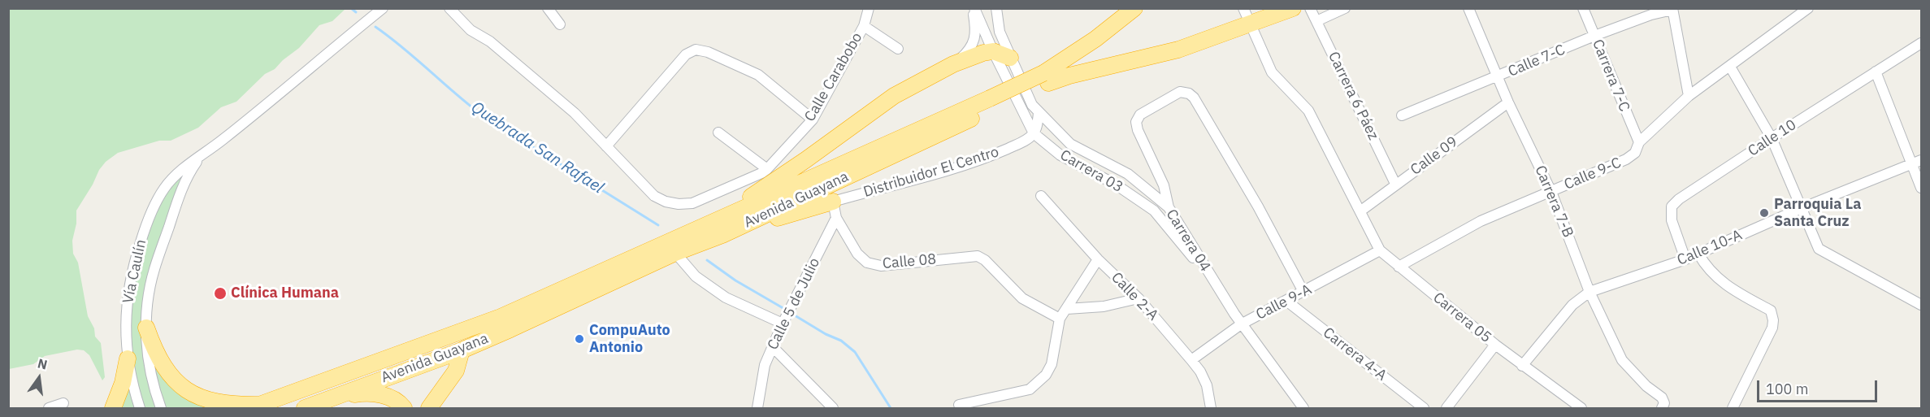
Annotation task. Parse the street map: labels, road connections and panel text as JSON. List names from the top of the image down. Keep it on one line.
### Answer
{"streets":{"highway":["Avenida Guayana"],"street":["Calle 7-C","Carrera 7-C","Calle Carabobo","Carrera 6 Páez","Calle 10","Calle 09","Carrera 03","Distribuidor El Centro","Calle 9-C","Carrera 7-B","Carrera 04","Calle 10-A","Calle 08","Vía Caulín","Calle 2-A","Calle 9-A","Calle 5 de Julio","Carrera 05","Carrera 4-A"]},"crossings":[["Calle 7-C","Carrera 7-C"],["Calle 7-C","Carrera 7-B"],["Carrera 7-C","Calle 9-C"],["Carrera 6 Páez","Calle 09"],["Calle 10","Calle 10-A"],["Calle 09","Carrera 7-B"],["Calle 09","Carrera 05"],["Carrera 03","Distribuidor El Centro"],["Carrera 03","Carrera 04"],["Calle 9-C","Carrera 7-B"],["Calle 9-C","Carrera 05"],["Avenida Guayana","Carrera 05"],["Carrera 7-B","Calle 10-A"],["Carrera 04","Calle 9-A"],["Calle 10-A","Carrera 05"],["Calle 08","Calle 5 de Julio"],["Calle 2-A","Calle 9-A"],["Calle 9-A","Carrera 05"],["Calle 9-A","Carrera 4-A"]],"water":["Quebrada San Rafael"],"places":["Parroquia La Santa Cruz","Clínica Humana","CompuAuto Antonio"],"scale_bar":"100 m","north":"top"}
